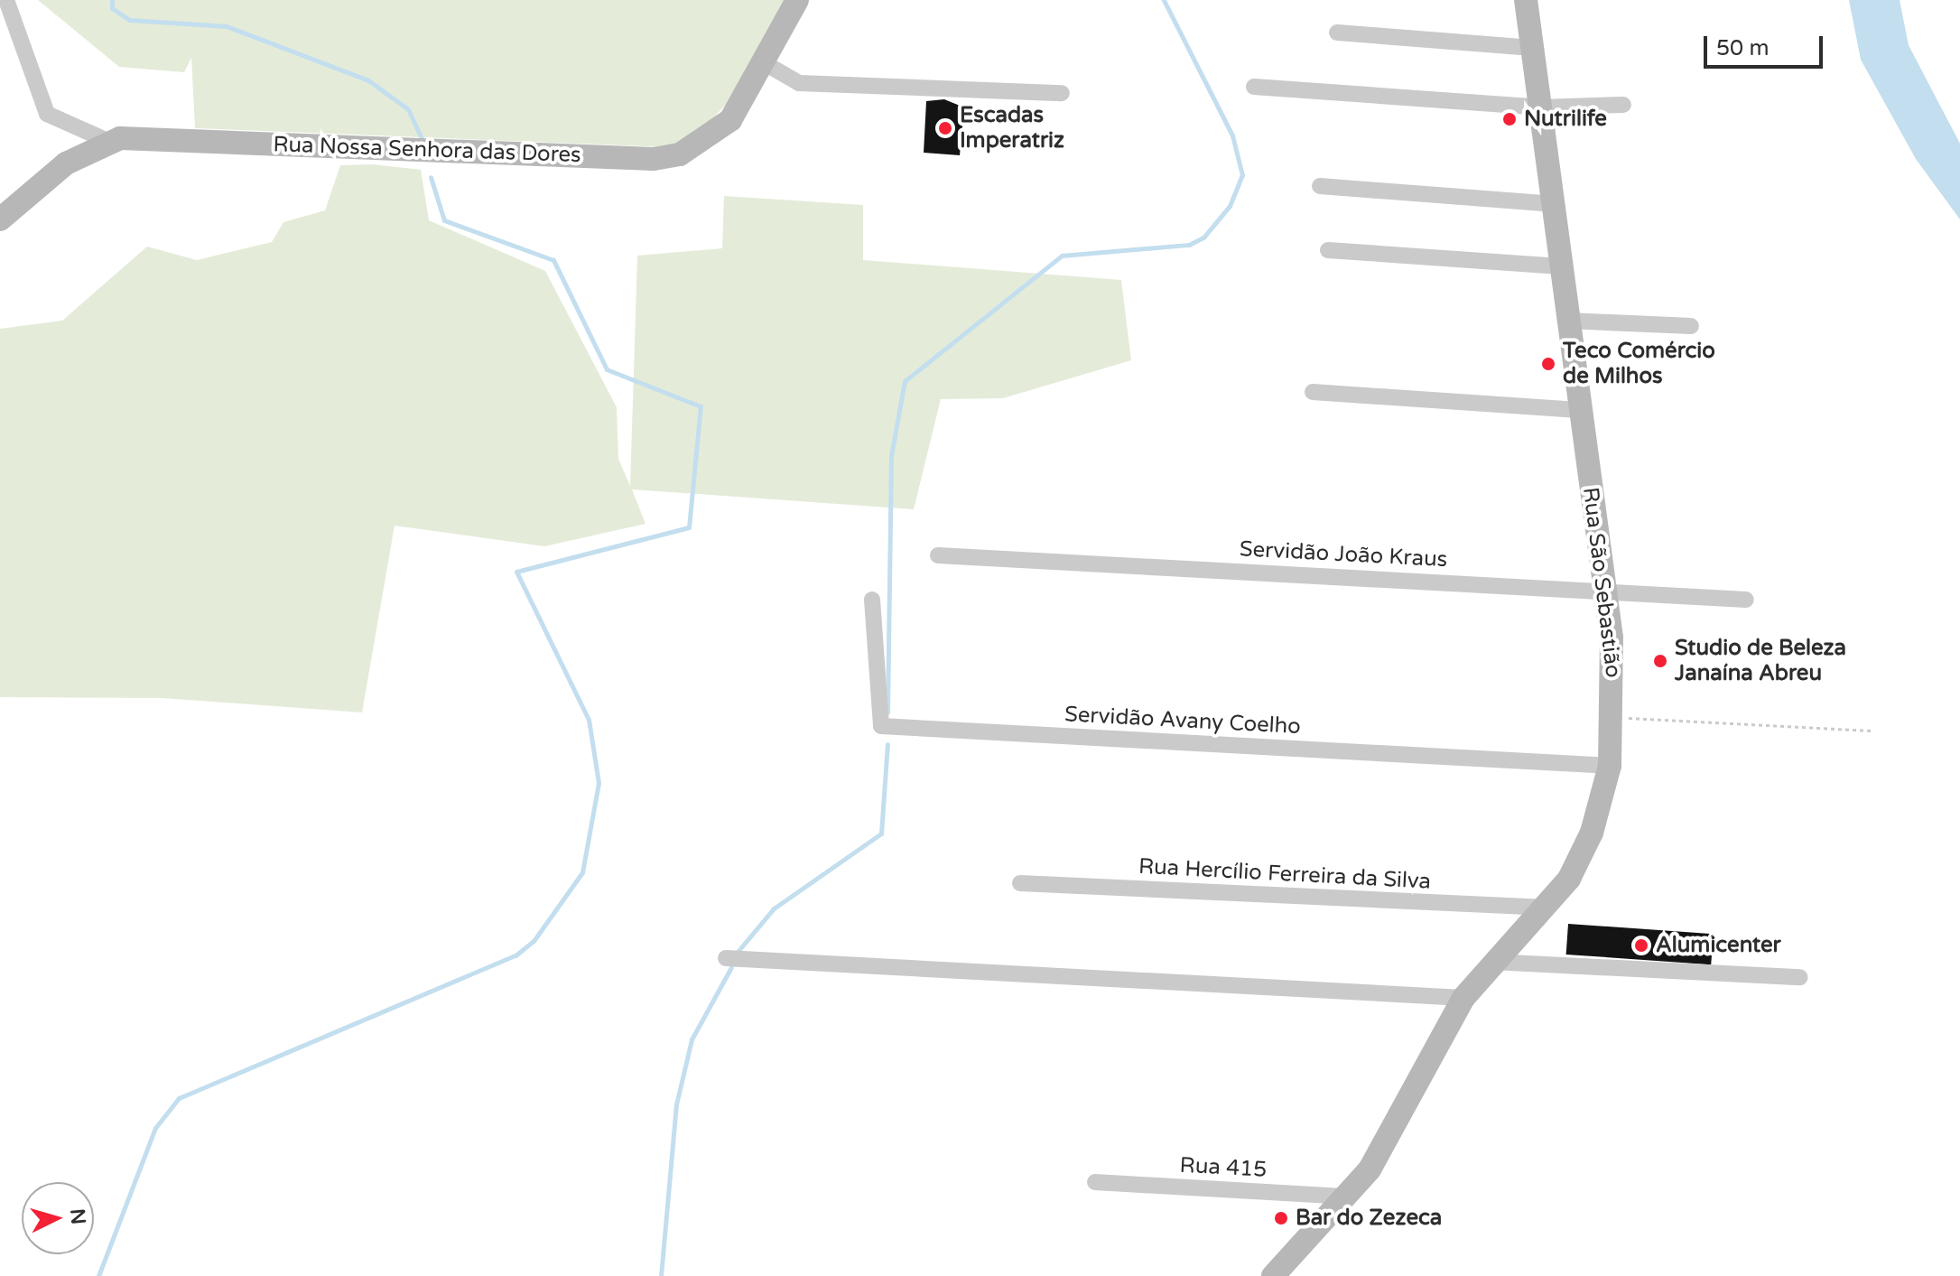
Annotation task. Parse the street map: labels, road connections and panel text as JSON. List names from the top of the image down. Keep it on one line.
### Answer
{"streets":{"main road":["Rua Nossa Senhora das Dores","Rua São Sebastião"],"street":["Servidão João Kraus","Servidão Avany Coelho","Rua Hercílio Ferreira da Silva","Rua 415"]},"crossings":[["Servidão João Kraus","Rua São Sebastião"],["Rua São Sebastião","Servidão Avany Coelho"],["Rua São Sebastião","Rua Hercílio Ferreira da Silva"],["Rua São Sebastião","Rua 415"]],"places":["Nutrilife","Escadas Imperatriz","Teco Comércio de Milhos","Studio de Beleza Janaína Abreu","Alumicenter","Bar do Zezeca"],"scale_bar":"50 m","north":"right"}
